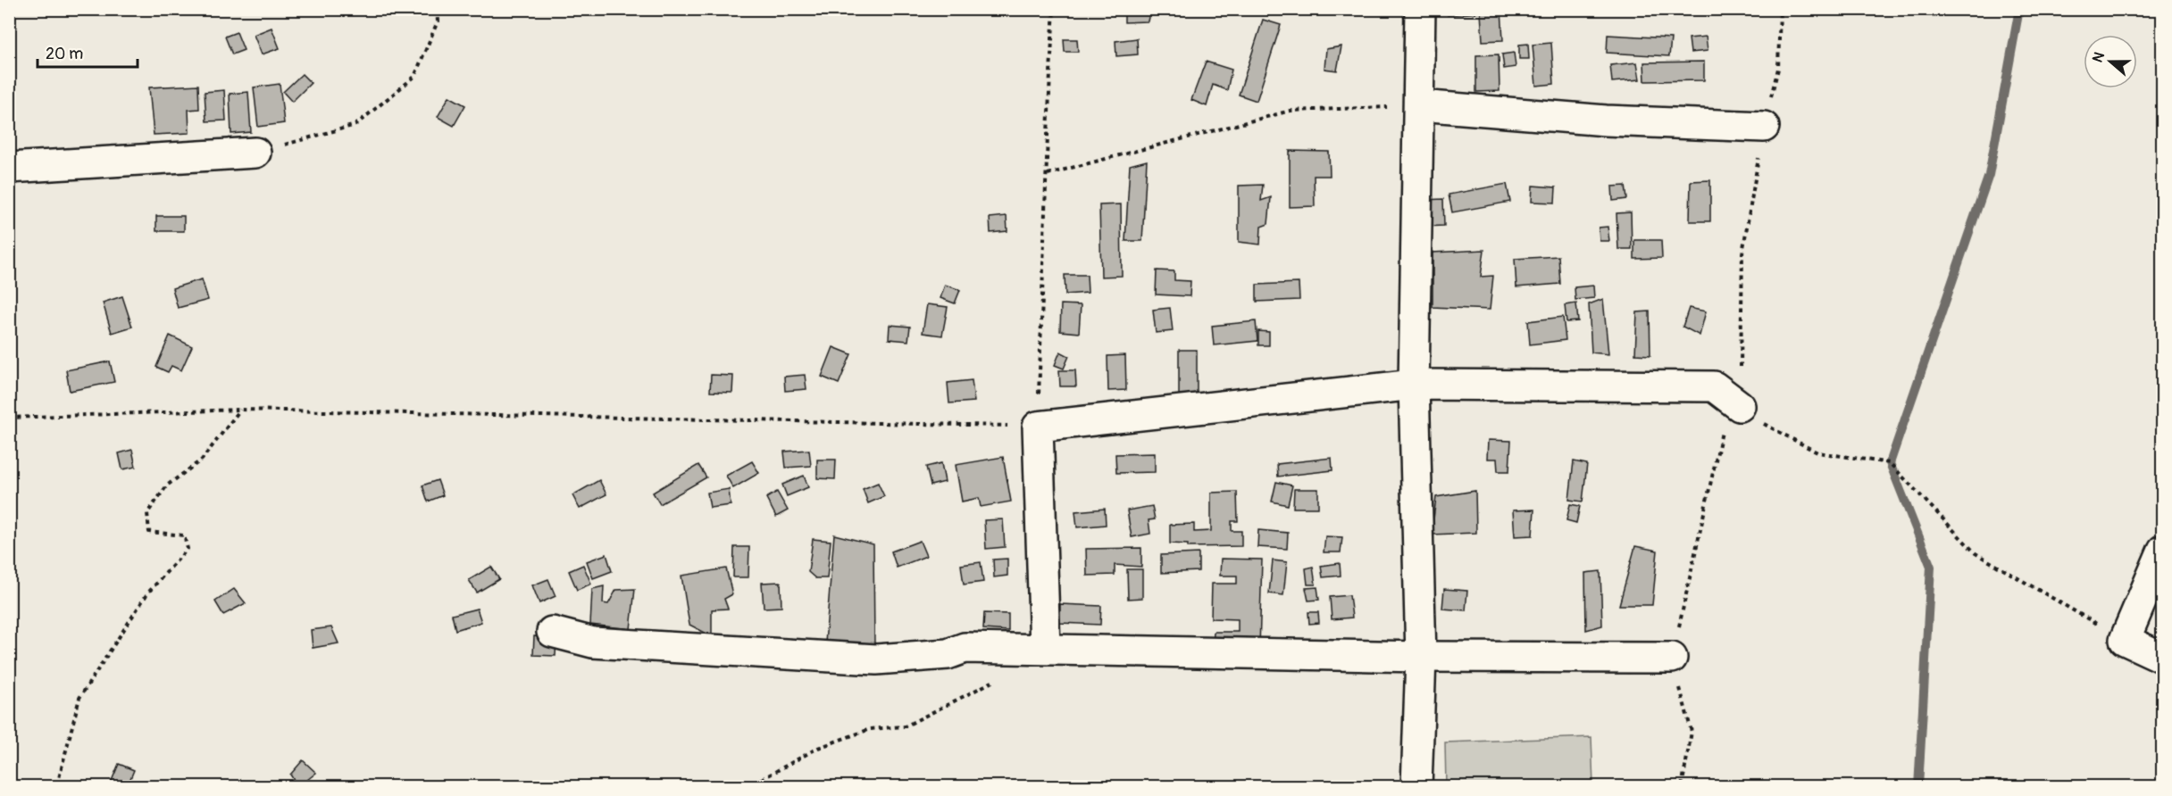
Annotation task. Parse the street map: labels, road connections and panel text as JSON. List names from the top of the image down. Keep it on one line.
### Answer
{"scale_bar":"20 m","north":"left"}
